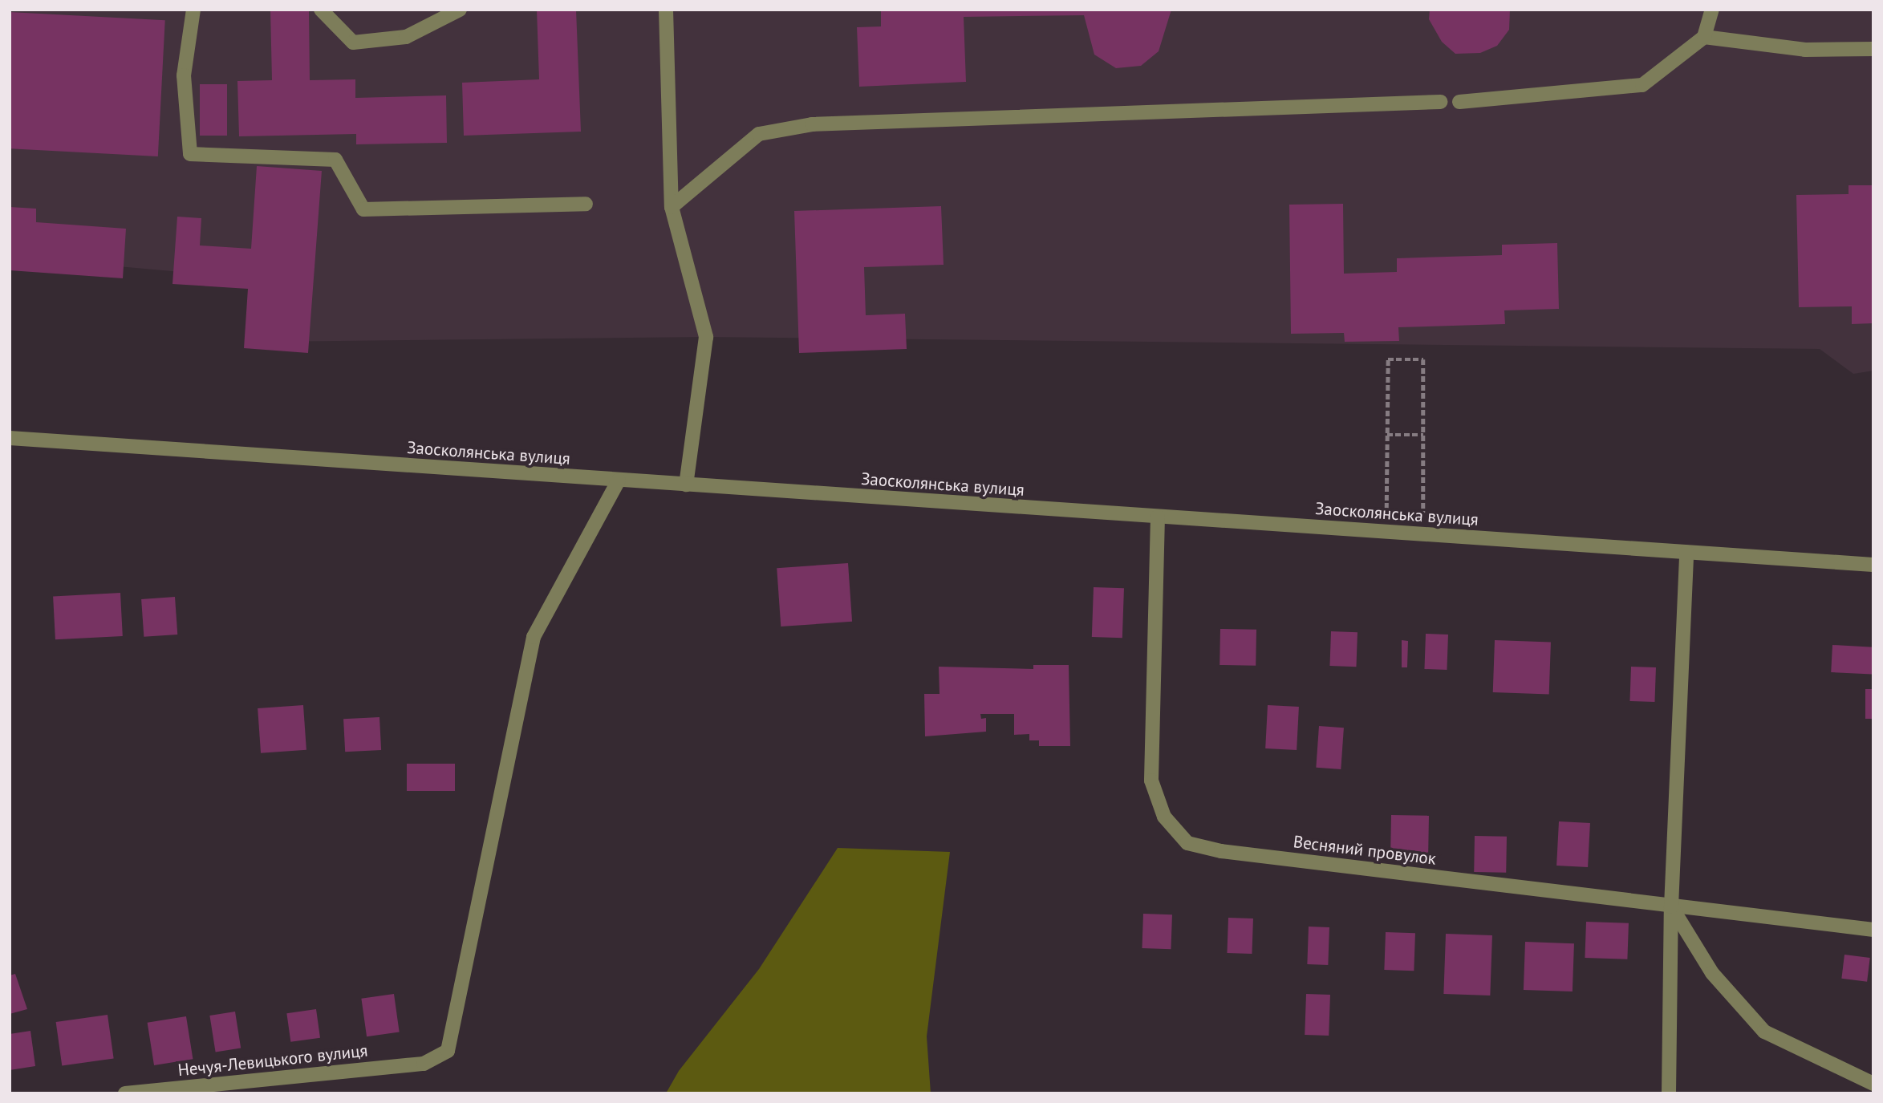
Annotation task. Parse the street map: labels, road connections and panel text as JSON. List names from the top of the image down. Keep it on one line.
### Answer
{"streets":{"street":["Заосколянська вулиця","Весняний провулок","Нечуя-Левицького вулиця"]},"crossings":[["Заосколянська вулиця","Весняний провулок"],["Заосколянська вулиця","Нечуя-Левицького вулиця"]]}
